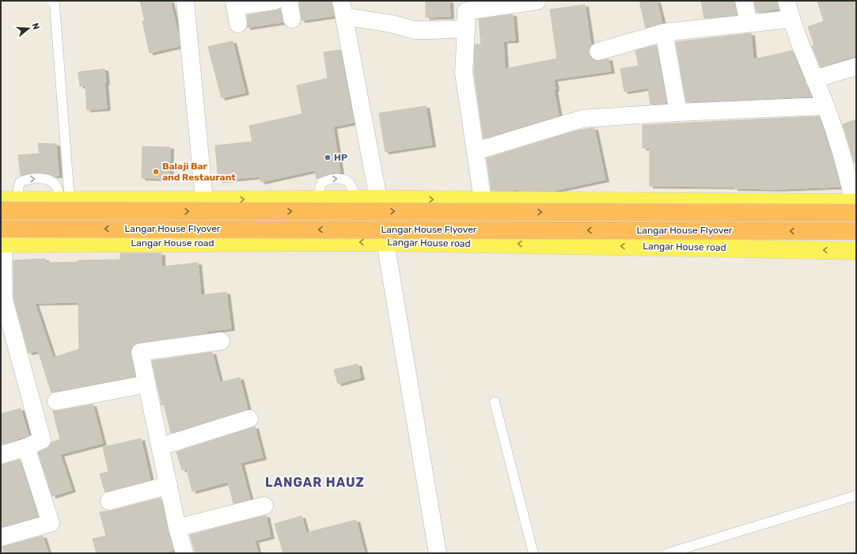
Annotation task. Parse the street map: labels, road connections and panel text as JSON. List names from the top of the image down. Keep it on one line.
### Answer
{"streets":{"highway":["Langar House Flyover"],"main road":["Langar House road"]},"crossings":[["Langar House Flyover","Langar House road"]],"districts":["LANGAR HAUZ"],"places":["HP","Balaji Bar and Restaurant"],"north":"right"}
